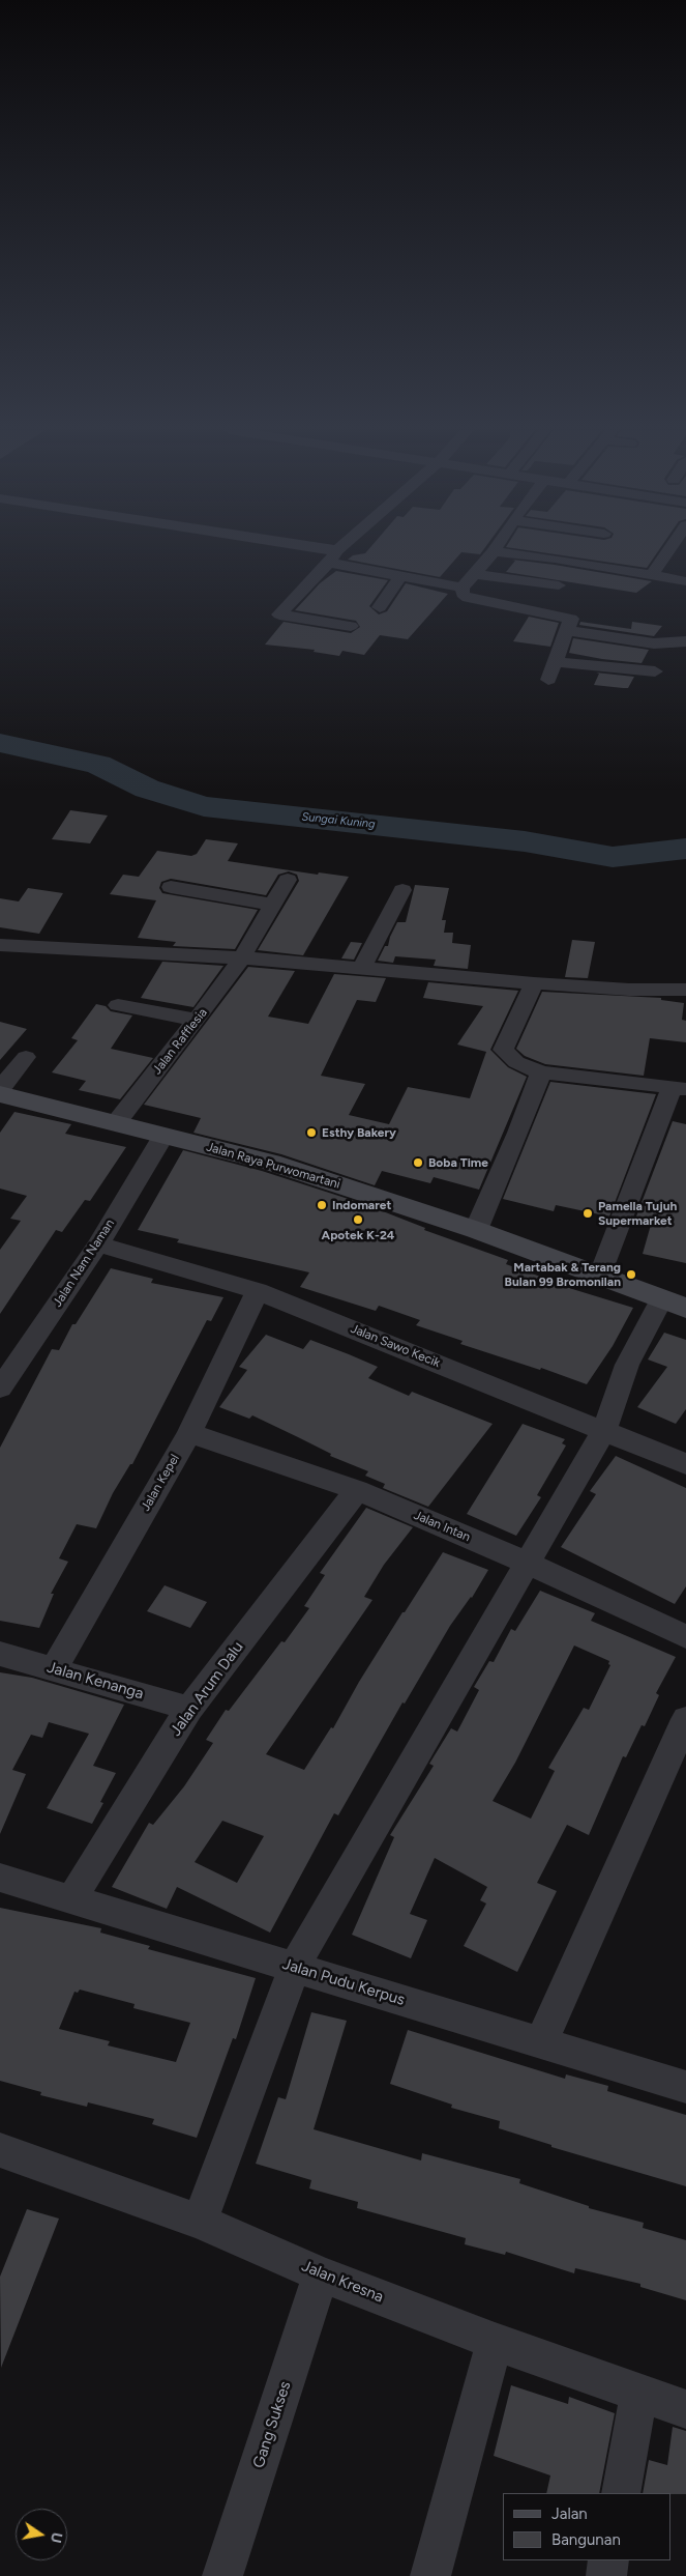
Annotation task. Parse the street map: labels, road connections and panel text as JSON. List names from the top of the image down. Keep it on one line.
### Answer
{"streets":{"street":["Jalan Rafflesia","Jalan Raya Purwomartani","Jalan Nam Naman","Jalan Sawo Kecik","Jalan Kepel","Jalan Intan","Jalan Kenanga","Jalan Arum Dalu","Jalan Pudu Kerpus","Jalan Kresna","Gang Sukses"]},"crossings":[["Jalan Rafflesia","Jalan Raya Purwomartani"],["Jalan Raya Purwomartani","Jalan Nam Naman"],["Jalan Nam Naman","Jalan Sawo Kecik"],["Jalan Sawo Kecik","Jalan Kepel"],["Jalan Kepel","Jalan Intan"],["Jalan Kepel","Jalan Kenanga"],["Jalan Intan","Jalan Arum Dalu"],["Jalan Kenanga","Jalan Arum Dalu"],["Jalan Arum Dalu","Jalan Pudu Kerpus"],["Jalan Kresna","Gang Sukses"]],"water":["Sungai Kuning"],"places":["Esthy Bakery","Boba Time","Indomaret","Pamella Tujuh Supermarket","Apotek K-24","Martabak & Terang Bulan 99 Bromonilan"],"legend":["Jalan","Bangunan"],"north":"right"}
